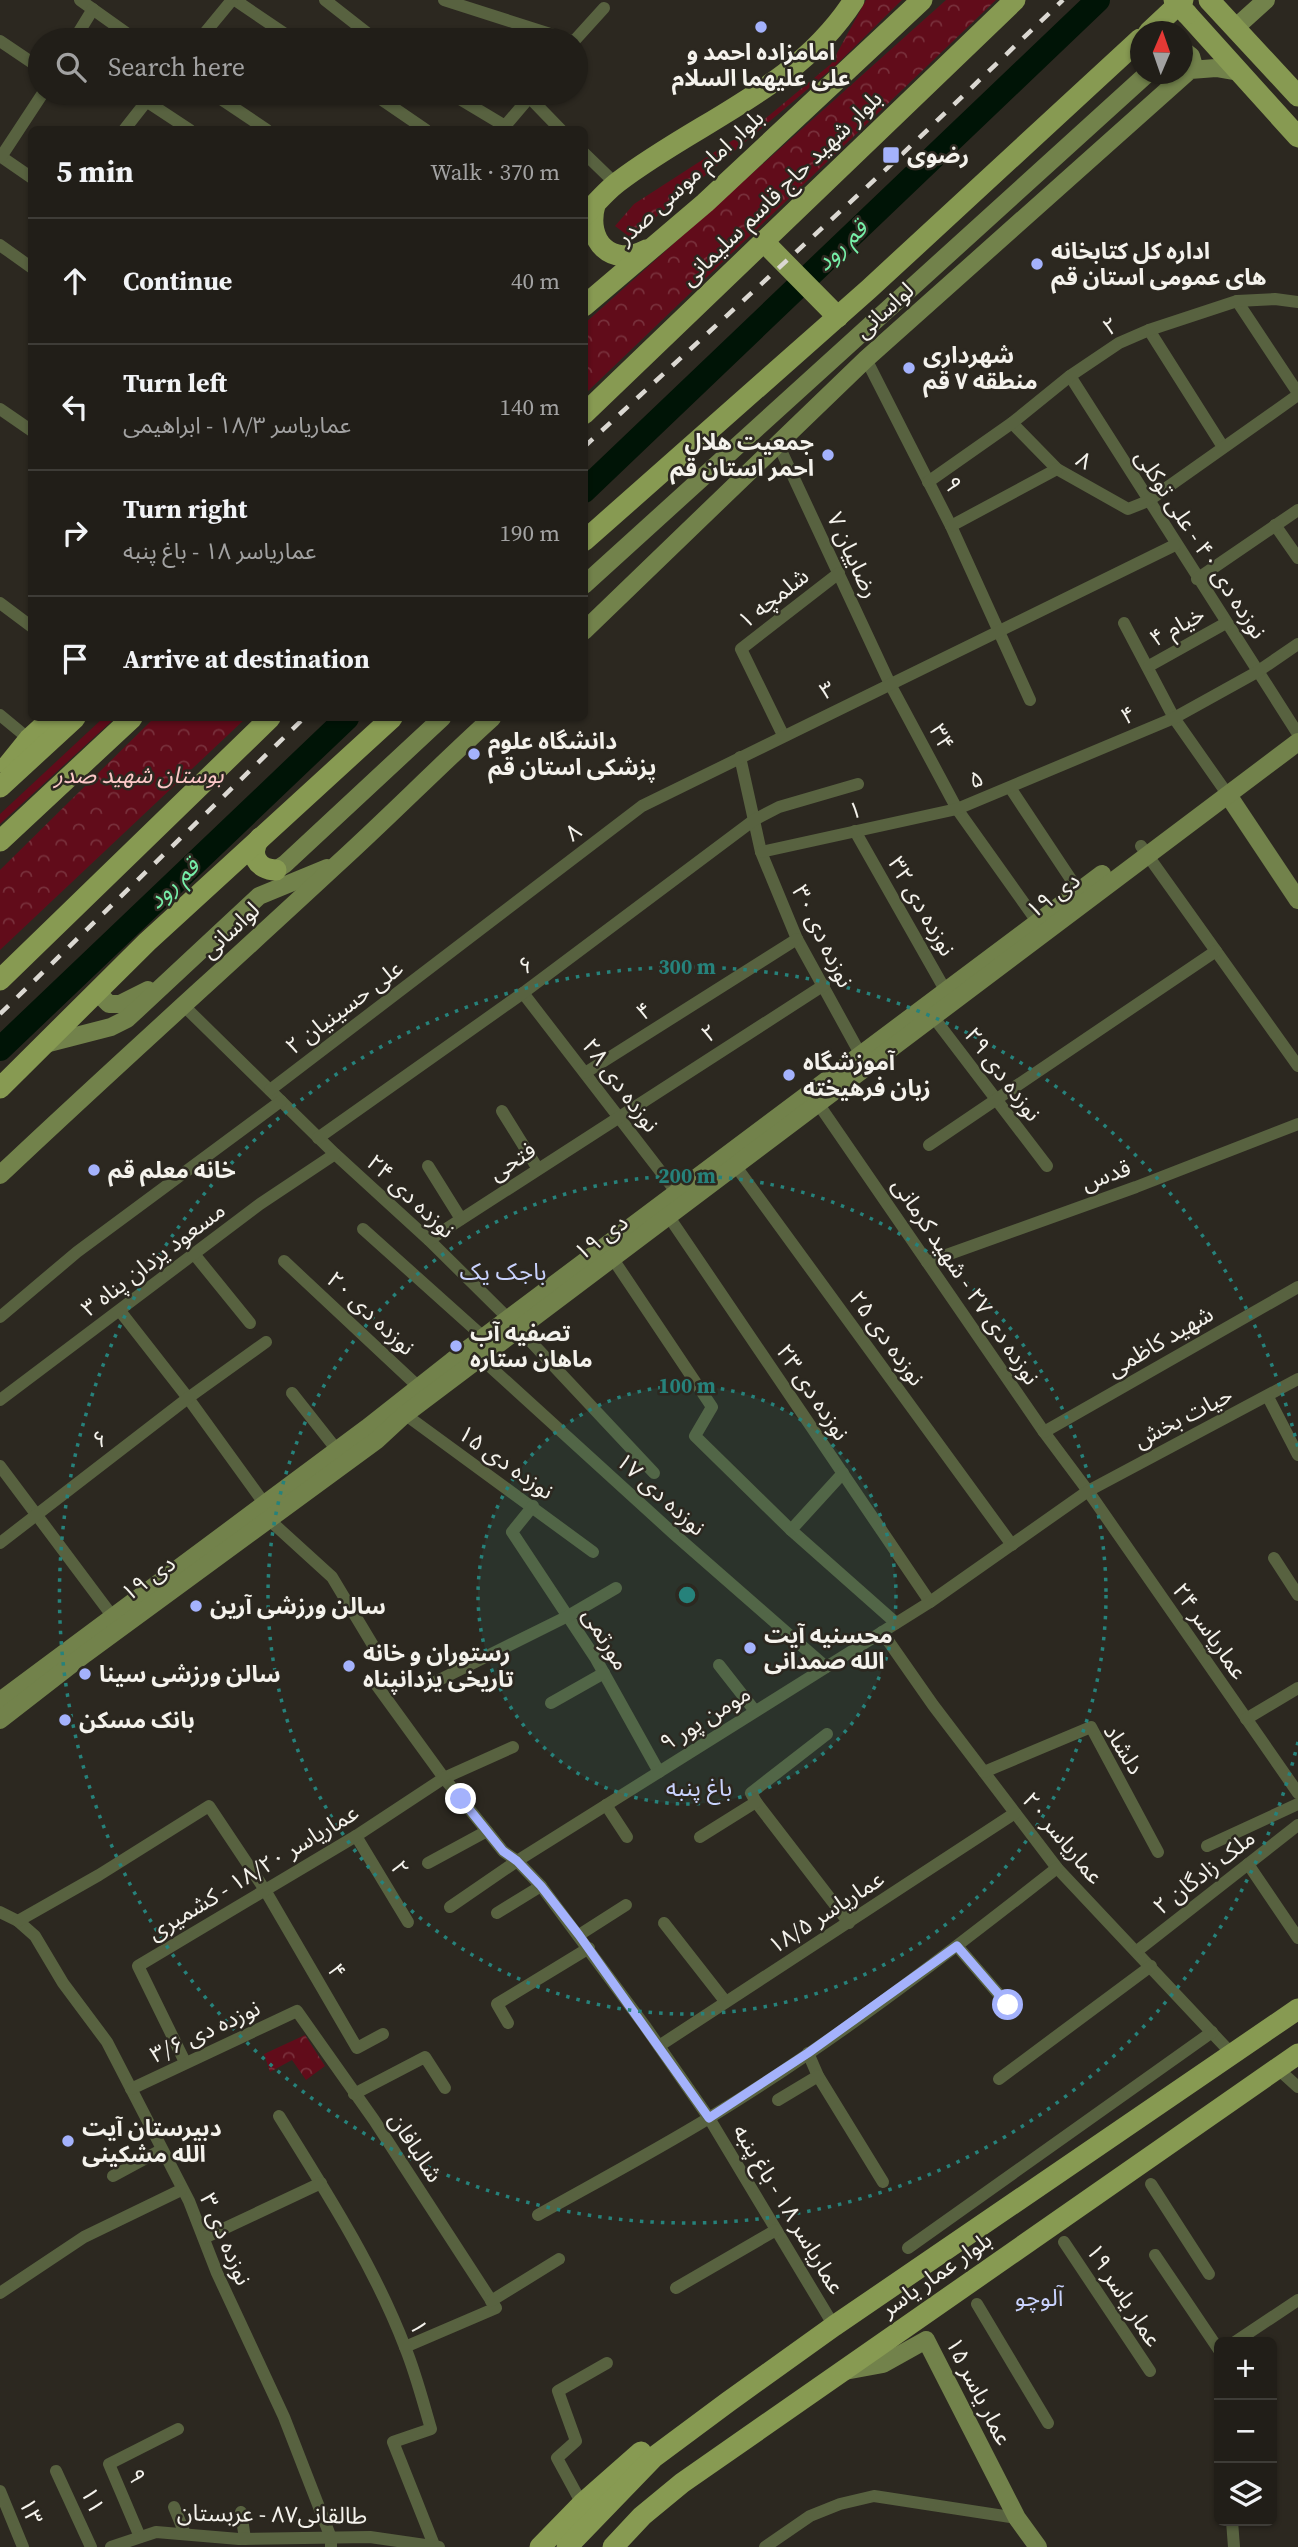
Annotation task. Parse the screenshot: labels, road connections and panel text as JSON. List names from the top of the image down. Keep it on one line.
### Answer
{"streets":{"main road":["بلوار امام موسی صدر","بلوار شهید حاج قاسم سلیمانی","لواسانی","۱۹ دی","بلوار عمار یاسر","عمار یاسر ۱۵"],"street":["۲","۸","۹","نوزده دی ۴۰ - علی توکلی","۷ رضاییان","۱ شلمچه","۴ خیام","۳","۴","۳۴","۵","۱","نوزده دی ۳۲","نوزده دی ۳۰","۶","۲ علی حسینیان","نوزده دی ۲۹","نوزده دی ۲۸","فتحی","قدس","نوزده دی ۲۴","۳ مسعود یزدان پناه","نوزده دی ۲۷ - شهید کرمانی","نوزده دی ۲۰","نوزده دی ۲۵","شهید کاظمی","نوزده دی ۲۳","حیات بخش","نوزده دی ۱۵","نوزده دی ۱۷","عماریاسر ۲۴","مورتمی","مومن پور ۹","دلشاد","عماریاسر ۲۰","عماریاسر ۱۸/۲۰ - کشمیری","۲ ملک زادگان","عماریاسر ۱۸/۵","نوزده دی ۳/۶","شالبافان","عماریاسر ۱۸ - باغ پنبه","نوزده دی ۳","عمار یاسر ۱۹","۱۱","۱۳","طالقانی۸۷ - عربستان"]},"crossings":[["لواسانی","۹"],["لواسانی","۷ رضاییان"],["لواسانی","نوزده دی ۲۴"],["۲","۸"],["۲","۹"],["۲","نوزده دی ۴۰ - علی توکلی"],["۲","نوزده دی ۳۰"],["۲","نوزده دی ۲۸"],["۲","فتحی"],["۲","عماریاسر ۱۸/۲۰ - کشمیری"],["۸","نوزده دی ۴۰ - علی توکلی"],["۸","نوزده دی ۳۰"],["۸","۲ علی حسینیان"],["۹","طالقانی۸۷ - عربستان"],["نوزده دی ۴۰ - علی توکلی","۴ خیام"],["نوزده دی ۴۰ - علی توکلی","۴"],["نوزده دی ۴۰ - علی توکلی","۱۹ دی"],["۷ رضاییان","۱ شلمچه"],["۷ رضاییان","۳"],["۷ رضاییان","۳۴"],["۱ شلمچه","۳"],["۳","۳۴"],["۴","۵"],["۴","نوزده دی ۳۰"],["۴","نوزده دی ۲۸"],["۴","عماریاسر ۱۸/۲۰ - کشمیری"],["۳۴","۵"],["۳۴","۱"],["۳۴","۱۹ دی"],["۵","۱"],["۱","نوزده دی ۳۲"],["۱","نوزده دی ۳۰"],["۱","طالقانی۸۷ - عربستان"],["۱۹ دی","نوزده دی ۳۲"],["۱۹ دی","نوزده دی ۳۰"],["۱۹ دی","نوزده دی ۲۹"],["۱۹ دی","نوزده دی ۲۸"],["۱۹ دی","نوزده دی ۲۴"],["۱۹ دی","نوزده دی ۲۷ - شهید کرمانی"],["۱۹ دی","نوزده دی ۲۰"],["۱۹ دی","نوزده دی ۲۵"],["۱۹ دی","نوزده دی ۲۳"],["۱۹ دی","نوزده دی ۱۵"],["۱۹ دی","نوزده دی ۱۷"],["نوزده دی ۳۰","۶"],["۶","نوزده دی ۲۸"],["۶","نوزده دی ۲۴"],["۲ علی حسینیان","نوزده دی ۲۴"],["نوزده دی ۲۸","فتحی"],["فتحی","نوزده دی ۲۴"],["قدس","نوزده دی ۲۷ - شهید کرمانی"],["نوزده دی ۲۴","۳ مسعود یزدان پناه"],["نوزده دی ۲۷ - شهید کرمانی","شهید کاظمی"],["نوزده دی ۲۷ - شهید کرمانی","حیات بخش"],["نوزده دی ۲۷ - شهید کرمانی","عماریاسر ۲۴"],["نوزده دی ۲۷ - شهید کرمانی","مومن پور ۹"],["نوزده دی ۲۵","مومن پور ۹"],["نوزده دی ۲۳","مومن پور ۹"],["حیات بخش","عماریاسر ۲۴"],["حیات بخش","مومن پور ۹"],["نوزده دی ۱۵","مورتمی"],["نوزده دی ۱۷","مومن پور ۹"],["عماریاسر ۲۴","مومن پور ۹"],["مورتمی","مومن پور ۹"],["مومن پور ۹","عماریاسر ۲۰"],["مومن پور ۹","عماریاسر ۱۸ - باغ پنبه"],["دلشاد","عماریاسر ۲۰"],["عماریاسر ۲۰","۲ ملک زادگان"],["عماریاسر ۲۰","عماریاسر ۱۸/۵"],["عماریاسر ۲۰","بلوار عمار یاسر"],["عماریاسر ۱۸/۲۰ - کشمیری","نوزده دی ۳/۶"],["عماریاسر ۱۸/۲۰ - کشمیری","عماریاسر ۱۸ - باغ پنبه"],["عماریاسر ۱۸/۵","عماریاسر ۱۸ - باغ پنبه"],["نوزده دی ۳/۶","شالبافان"],["نوزده دی ۳/۶","نوزده دی ۳"],["عماریاسر ۱۸ - باغ پنبه","بلوار عمار یاسر"],["نوزده دی ۳","طالقانی۸۷ - عربستان"],["بلوار عمار یاسر","عمار یاسر ۱۵"]],"districts":["باجک یک","باغ پنبه","آلوچو"],"water":["قم رود"],"parks":["بوستان شهید صدر"],"places":{"other":["امامزاده احمد و علی علیهما السلام","اداره کل کتابخانه های عمومی استان قم","شهرداری منطقه ۷ قم","جمعیت هلال احمر استان قم","دانشگاه علوم پزشکی استان قم","آموزشگاه زبان فرهیخته","خانه معلم قم","تصفیه آب ماهان ستاره","سالن ورزشی آرین","محسنیه آیت الله صمدانی","رستوران و خانه تاریخی یزدانپناه","سالن ورزشی سینا","بانک مسکن","دبیرستان آیت الله مشکینی"],"transit":["رضوی"]},"north":"top","page":{"search":"Search here","heading":["5 min","Walk · 370 m"],"list":[["Continue","40 m"],["Turn left","عماریاسر ۱۸/۳ - ابراهیمی","140 m"],["Turn right","عماریاسر ۱۸ - باغ پنبه","190 m"],"Arrive at destination"],"map_buttons":["+","−"]},"rings":["300 m","200 m","100 m"]}
